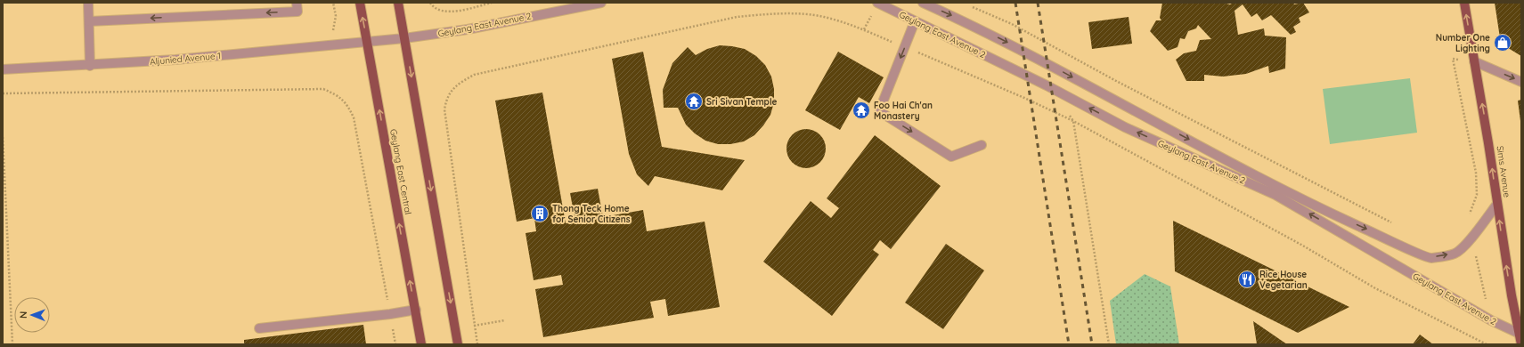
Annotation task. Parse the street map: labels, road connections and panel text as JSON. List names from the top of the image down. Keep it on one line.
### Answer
{"streets":{"main road":["Geylang East Central","Sims Avenue"],"street":["Geylang East Avenue 2","Aljunied Avenue 1"]},"crossings":[["Geylang East Avenue 2","Aljunied Avenue 1"],["Geylang East Avenue 2","Geylang East Central"],["Geylang East Avenue 2","Sims Avenue"],["Aljunied Avenue 1","Geylang East Central"]],"one_way":["Sims Avenue"],"places":{"shop":["Number One Lighting"],"temple":["Sri Sivan Temple","Foo Hai Ch'an Monastery"],"building":["Thong Teck Home for Senior Citizens"],"restaurant":["Rice House Vegetarian"]},"north":"left"}
